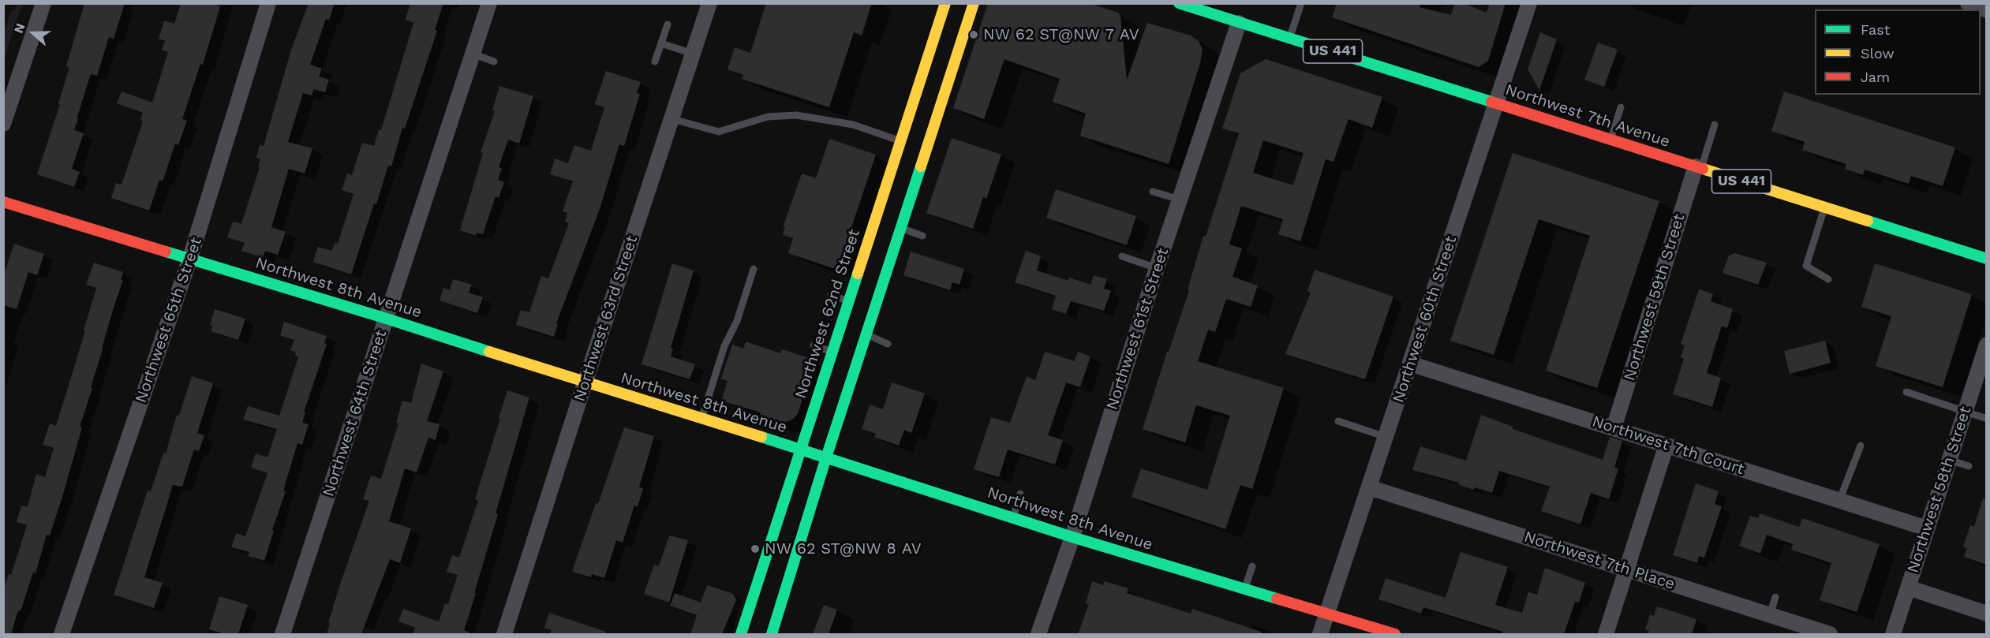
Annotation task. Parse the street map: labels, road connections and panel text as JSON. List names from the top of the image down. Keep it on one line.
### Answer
{"streets":{"main road":["US 441","Northwest 7th Avenue","Northwest 8th Avenue","Northwest 62nd Street"],"street":["Northwest 59th Street","Northwest 63rd Street","Northwest 60th Street","Northwest 65th Street","Northwest 61st Street","Northwest 64th Street","Northwest 7th Court","Northwest 58th Street","Northwest 7th Place"]},"crossings":[["Northwest 7th Avenue","Northwest 59th Street"],["Northwest 7th Avenue","Northwest 60th Street"],["Northwest 7th Avenue","Northwest 61st Street"],["Northwest 8th Avenue","Northwest 62nd Street"],["Northwest 8th Avenue","Northwest 63rd Street"],["Northwest 8th Avenue","Northwest 60th Street"],["Northwest 8th Avenue","Northwest 65th Street"],["Northwest 8th Avenue","Northwest 61st Street"],["Northwest 8th Avenue","Northwest 64th Street"],["Northwest 59th Street","Northwest 7th Court"],["Northwest 60th Street","Northwest 7th Court"],["Northwest 60th Street","Northwest 7th Place"],["Northwest 7th Court","Northwest 58th Street"]],"places":["NW 62 ST@NW 7 AV","NW 62 ST@NW 8 AV"],"legend":["Fast","Slow","Jam"],"north":"left"}
